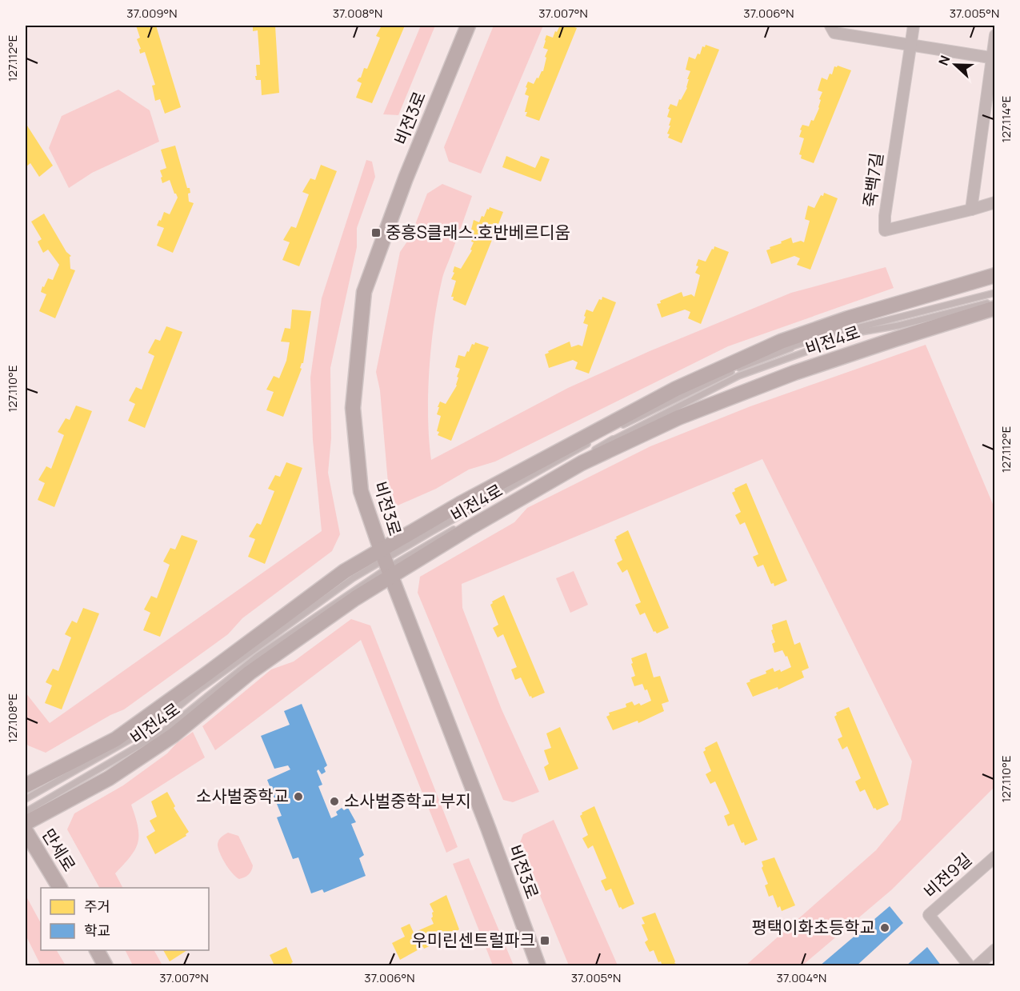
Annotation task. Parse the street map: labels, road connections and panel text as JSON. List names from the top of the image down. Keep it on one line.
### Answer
{"streets":{"main road":["비전3로","비전4로","만세로"],"street":["죽백7길","비전9길"]},"crossings":[["비전3로","비전4로"]],"places":{"transit":["중흥S클래스.호반베르디움","우미린센트럴파크"],"other":["소사벌중학교","소사벌중학교 부지","평택이화초등학교"]},"legend":["주거","학교"],"north":"left","coordinates":["37.009°N","37.008°N","37.007°N","37.006°N","37.005°N","127.112°E","127.114°E","127.110°E","127.108°E","37.004°N"]}
